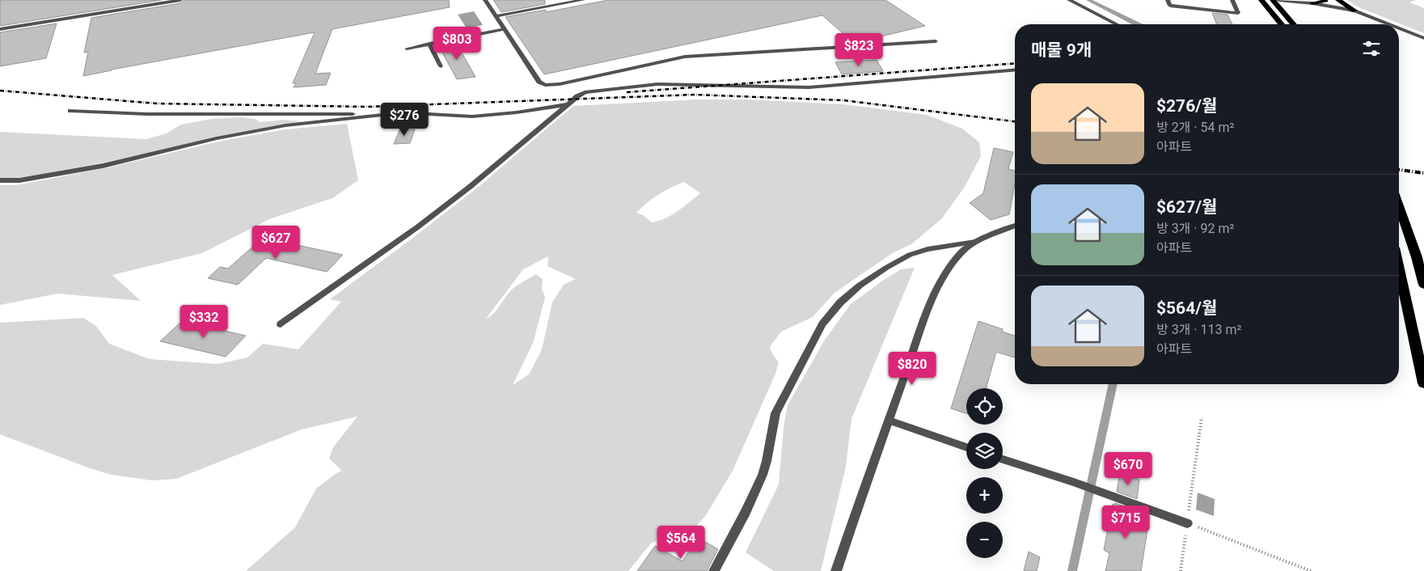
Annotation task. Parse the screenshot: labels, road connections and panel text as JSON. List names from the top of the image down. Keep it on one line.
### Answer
{"page":{"heading":"매물 9개","price":["$803","$823","$276","$627","$332","$820","$670","$715","$564"],"list":[{"name":"$276/월","note":"방 2개 · 54 m² · 아파트"},{"name":"$627/월","note":"방 3개 · 92 m² · 아파트"},{"name":"$564/월","note":"방 3개 · 113 m² · 아파트"}],"map_buttons":["+","−"]}}
